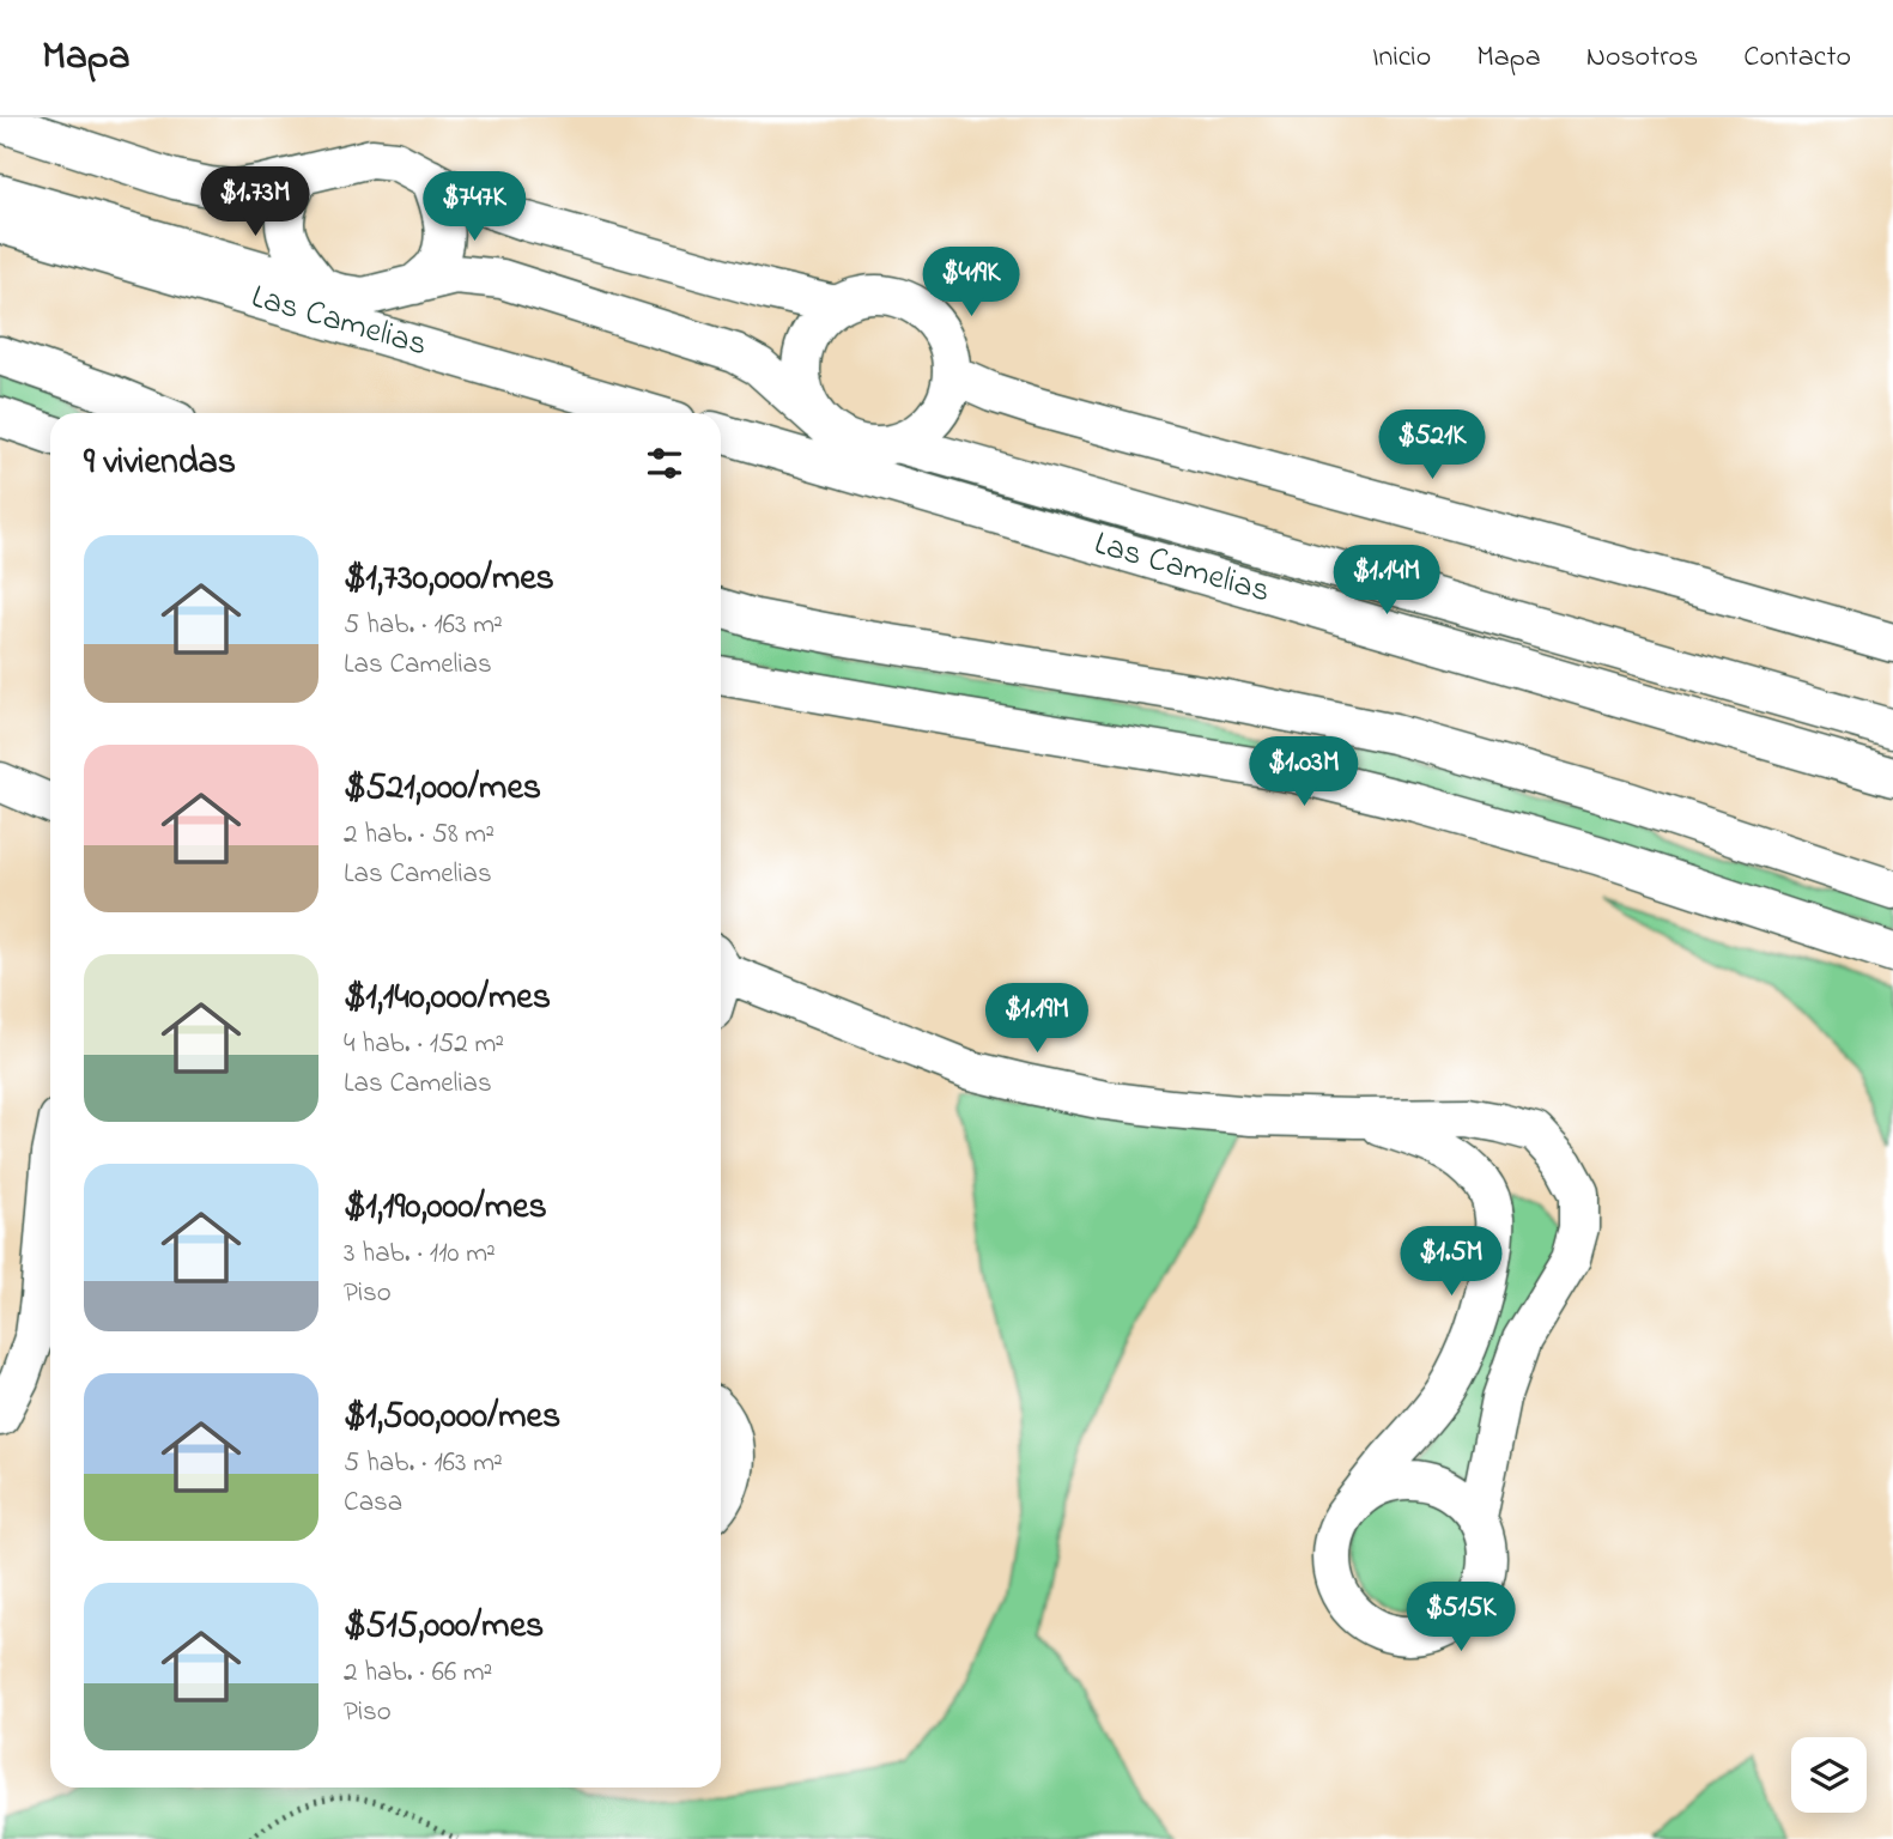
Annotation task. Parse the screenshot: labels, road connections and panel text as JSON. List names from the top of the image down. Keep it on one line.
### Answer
{"streets":{"street":["Las Camelias"]},"page":{"header":"Mapa","nav":["Inicio","Mapa","Nosotros","Contacto"],"price":["$1.73M","$747K","$419K","$521K","$1.14M","$1.03M","$1.19M","$1.5M","$515K"],"heading":"9 viviendas","list":[{"name":"$1,730,000/mes","note":"5 hab. · 163 m² · Las Camelias"},{"name":"$521,000/mes","note":"2 hab. · 58 m² · Las Camelias"},{"name":"$1,140,000/mes","note":"4 hab. · 152 m² · Las Camelias"},{"name":"$1,190,000/mes","note":"3 hab. · 110 m² · Piso"},{"name":"$1,500,000/mes","note":"5 hab. · 163 m² · Casa"},{"name":"$515,000/mes","note":"2 hab. · 66 m² · Piso"}]}}
